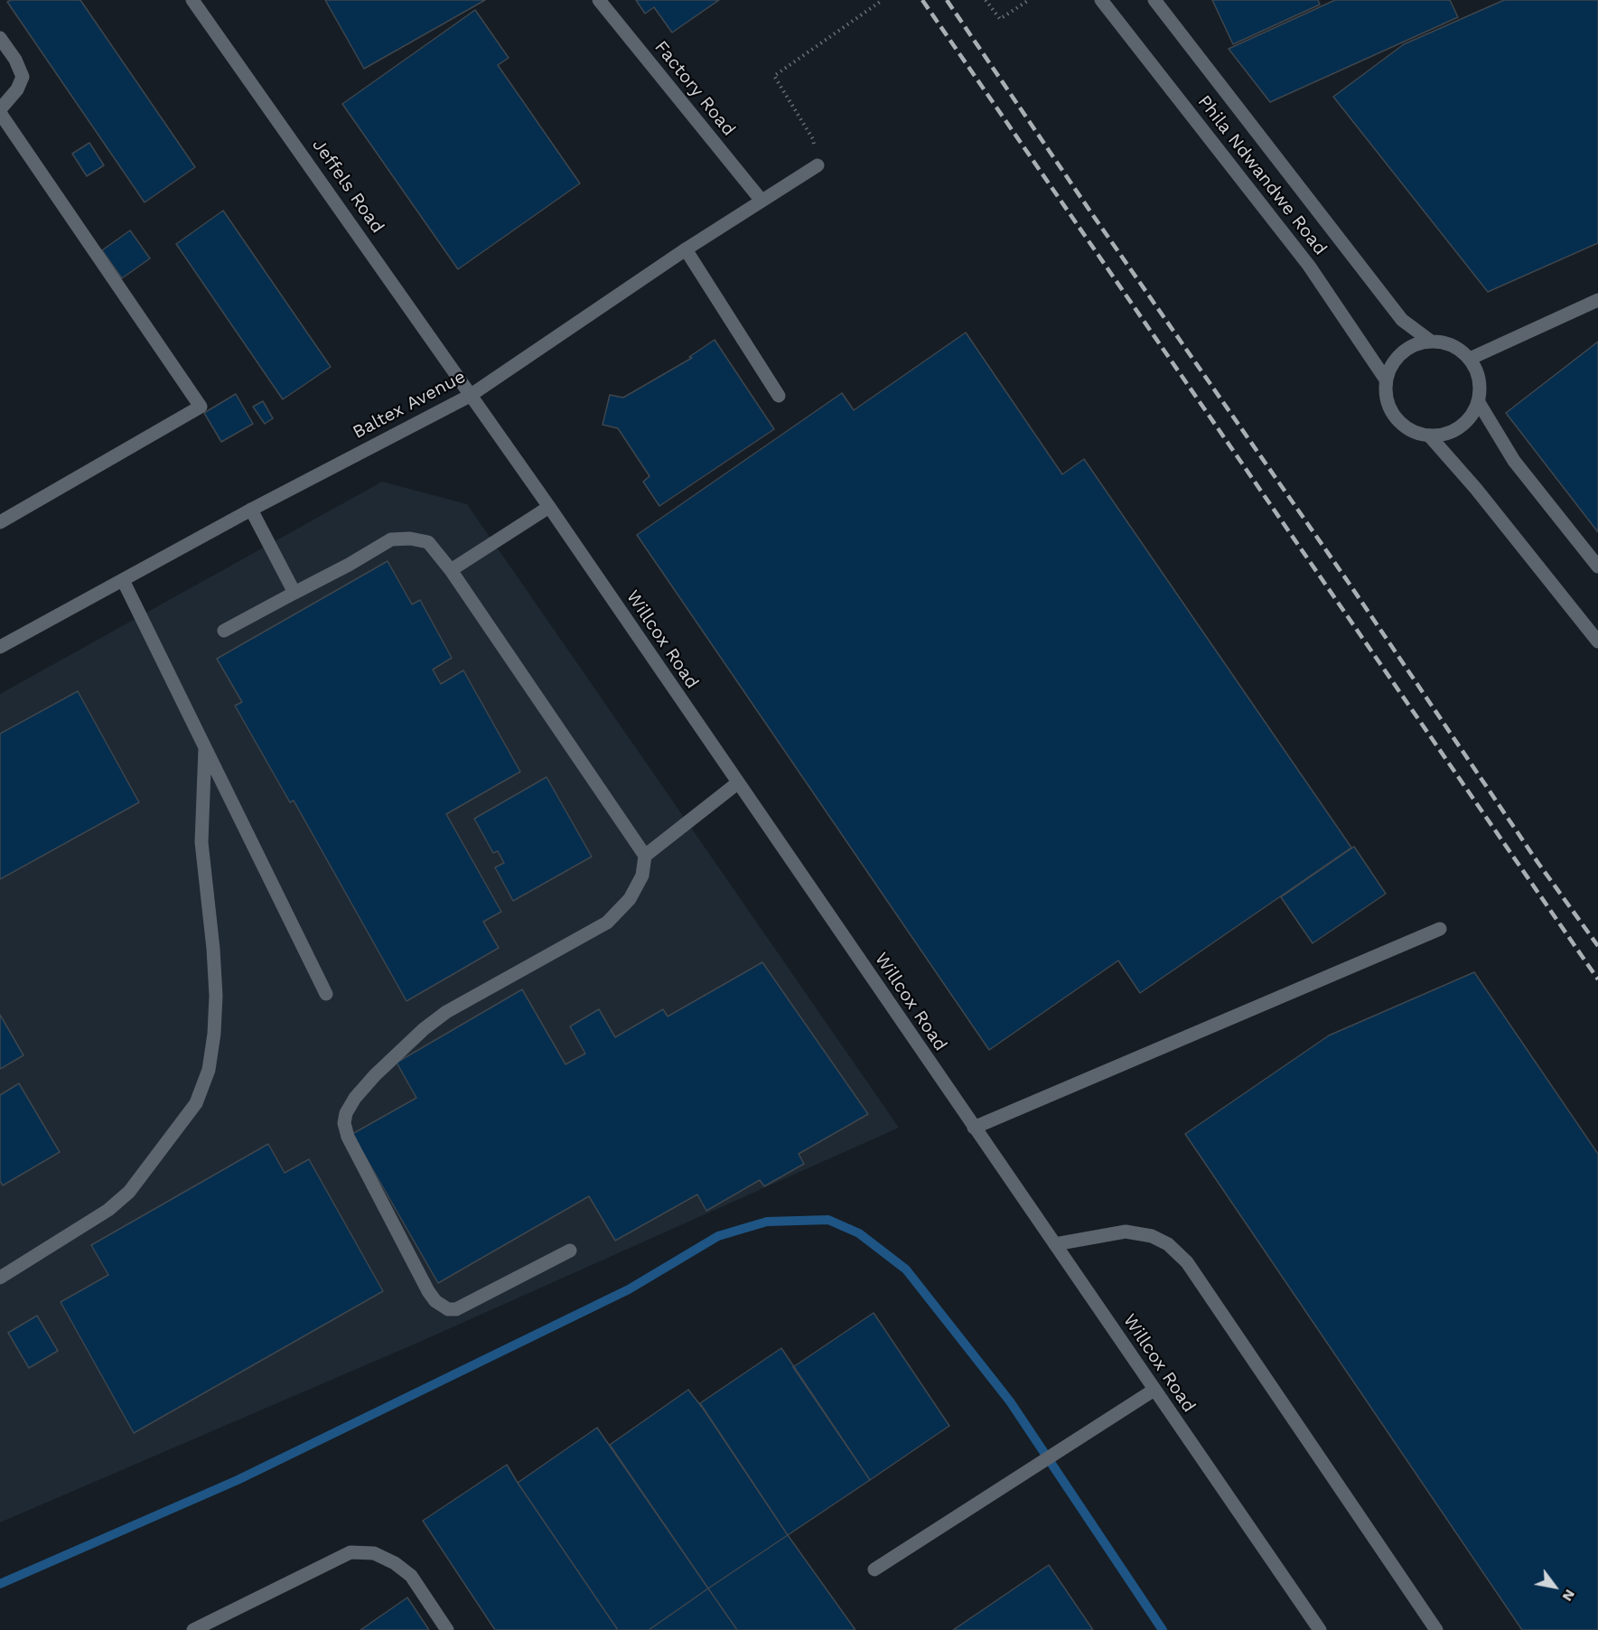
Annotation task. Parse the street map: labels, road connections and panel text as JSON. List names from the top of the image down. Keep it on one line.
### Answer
{"streets":{"street":["Factory Road","Phila Ndwandwe Road","Jeffels Road","Baltex Avenue","Willcox Road"]},"crossings":[["Factory Road","Baltex Avenue"],["Jeffels Road","Baltex Avenue"],["Jeffels Road","Willcox Road"],["Baltex Avenue","Willcox Road"]],"north":"bottom right"}
